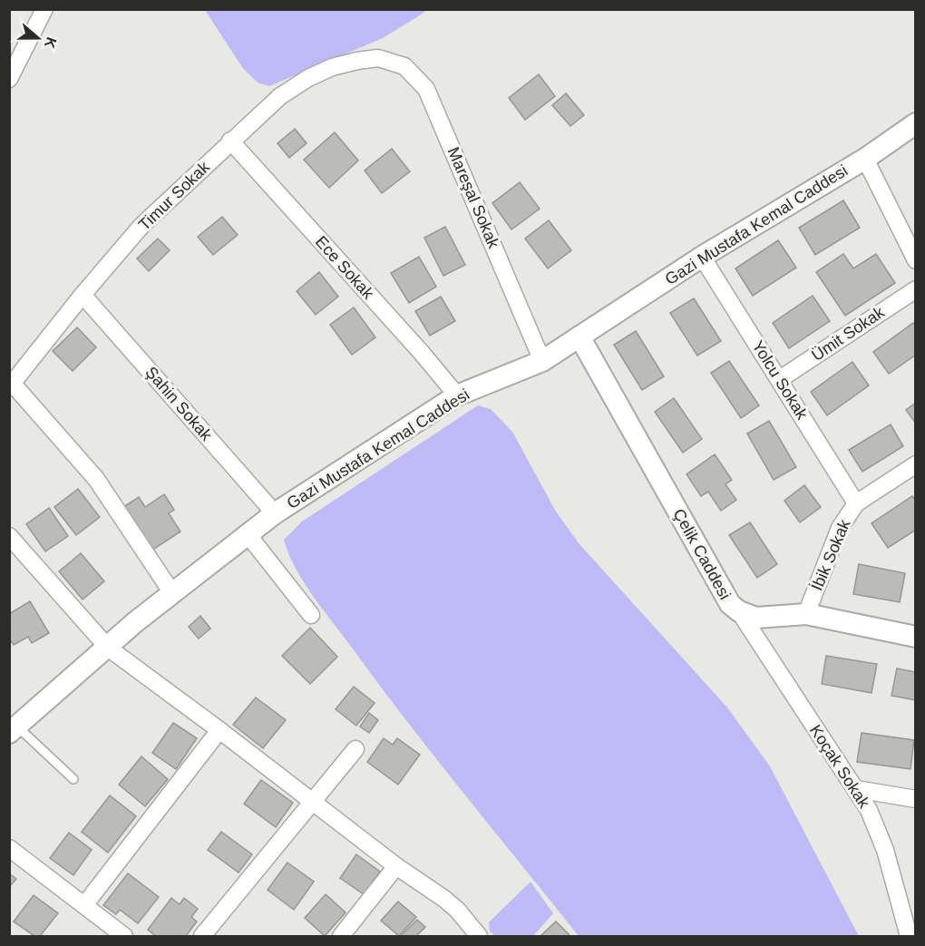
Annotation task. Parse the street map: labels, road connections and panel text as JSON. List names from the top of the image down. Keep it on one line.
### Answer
{"streets":{"street":["Timur Sokak","Mareşal Sokak","Gazi Mustafa Kemal Caddesi","Ece Sokak","Ümit Sokak","Yolcu Sokak","Şahin Sokak","Çelik Caddesi","İbik Sokak","Koçak Sokak"]},"crossings":[["Timur Sokak","Mareşal Sokak"],["Timur Sokak","Ece Sokak"],["Timur Sokak","Şahin Sokak"],["Mareşal Sokak","Gazi Mustafa Kemal Caddesi"],["Gazi Mustafa Kemal Caddesi","Ece Sokak"],["Gazi Mustafa Kemal Caddesi","Yolcu Sokak"],["Gazi Mustafa Kemal Caddesi","Şahin Sokak"],["Gazi Mustafa Kemal Caddesi","Çelik Caddesi"],["Ümit Sokak","Yolcu Sokak"],["Yolcu Sokak","İbik Sokak"],["Çelik Caddesi","İbik Sokak"],["Çelik Caddesi","Koçak Sokak"]],"north":"right"}
